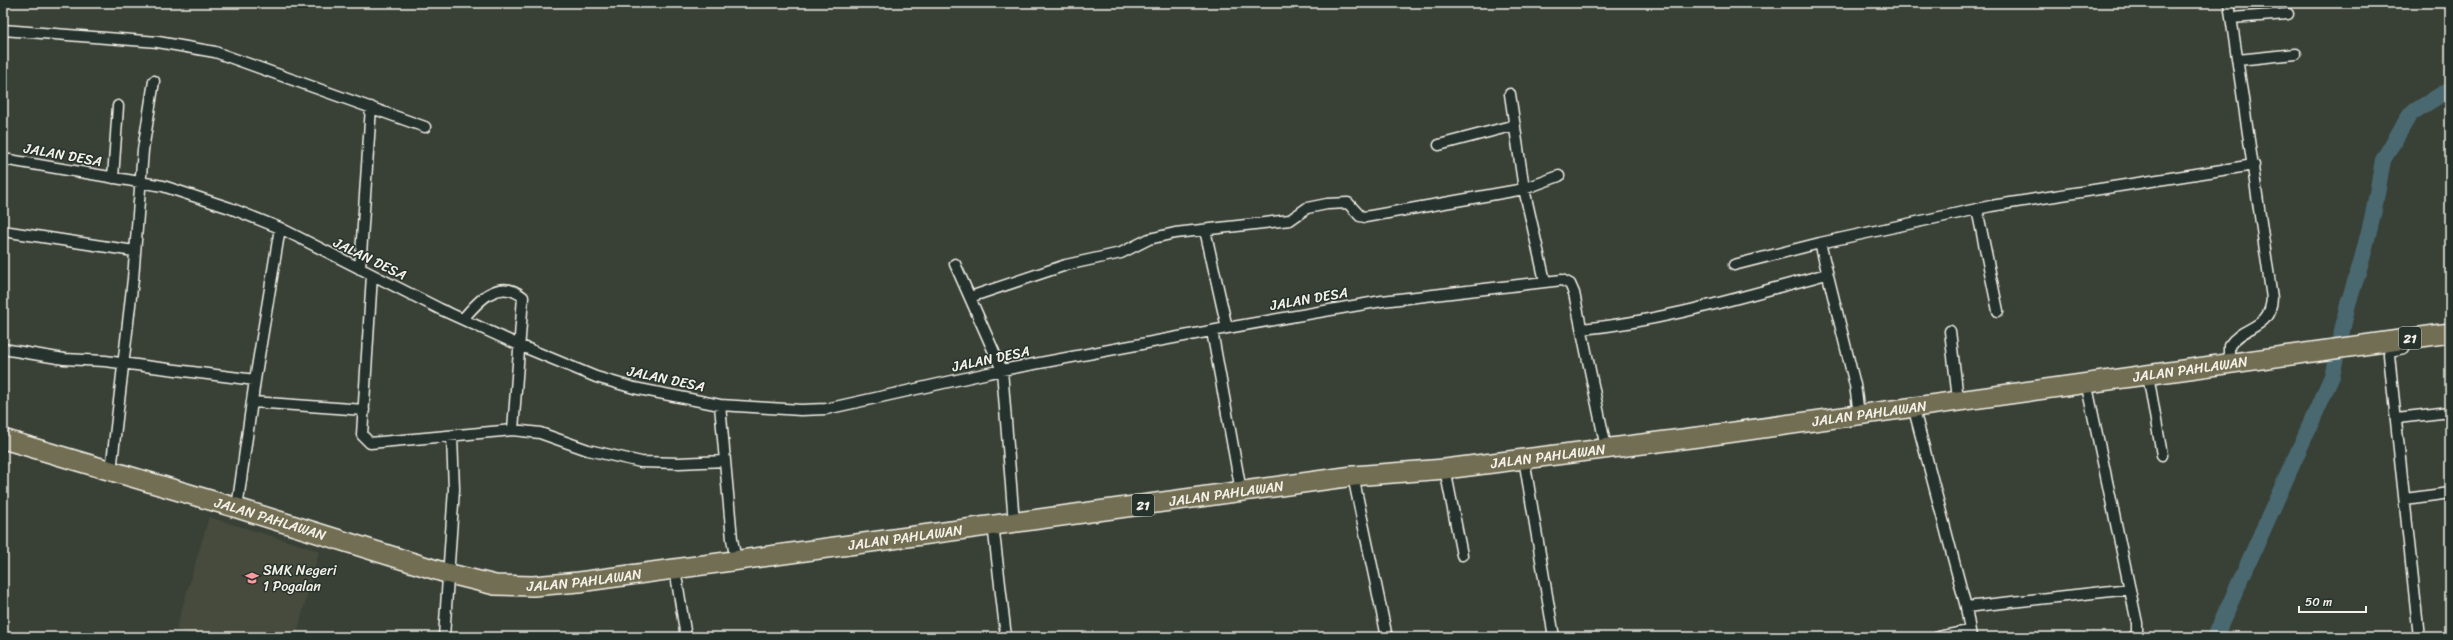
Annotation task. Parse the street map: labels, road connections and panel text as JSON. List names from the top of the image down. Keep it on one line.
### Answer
{"streets":{"highway":["21","JALAN PAHLAWAN"],"street":["JALAN DESA"]},"crossings":[["JALAN DESA","JALAN PAHLAWAN"],["21","JALAN PAHLAWAN"]],"places":{"school or university":["SMK Negeri 1 Pogalan"]},"scale_bar":"50 m"}
